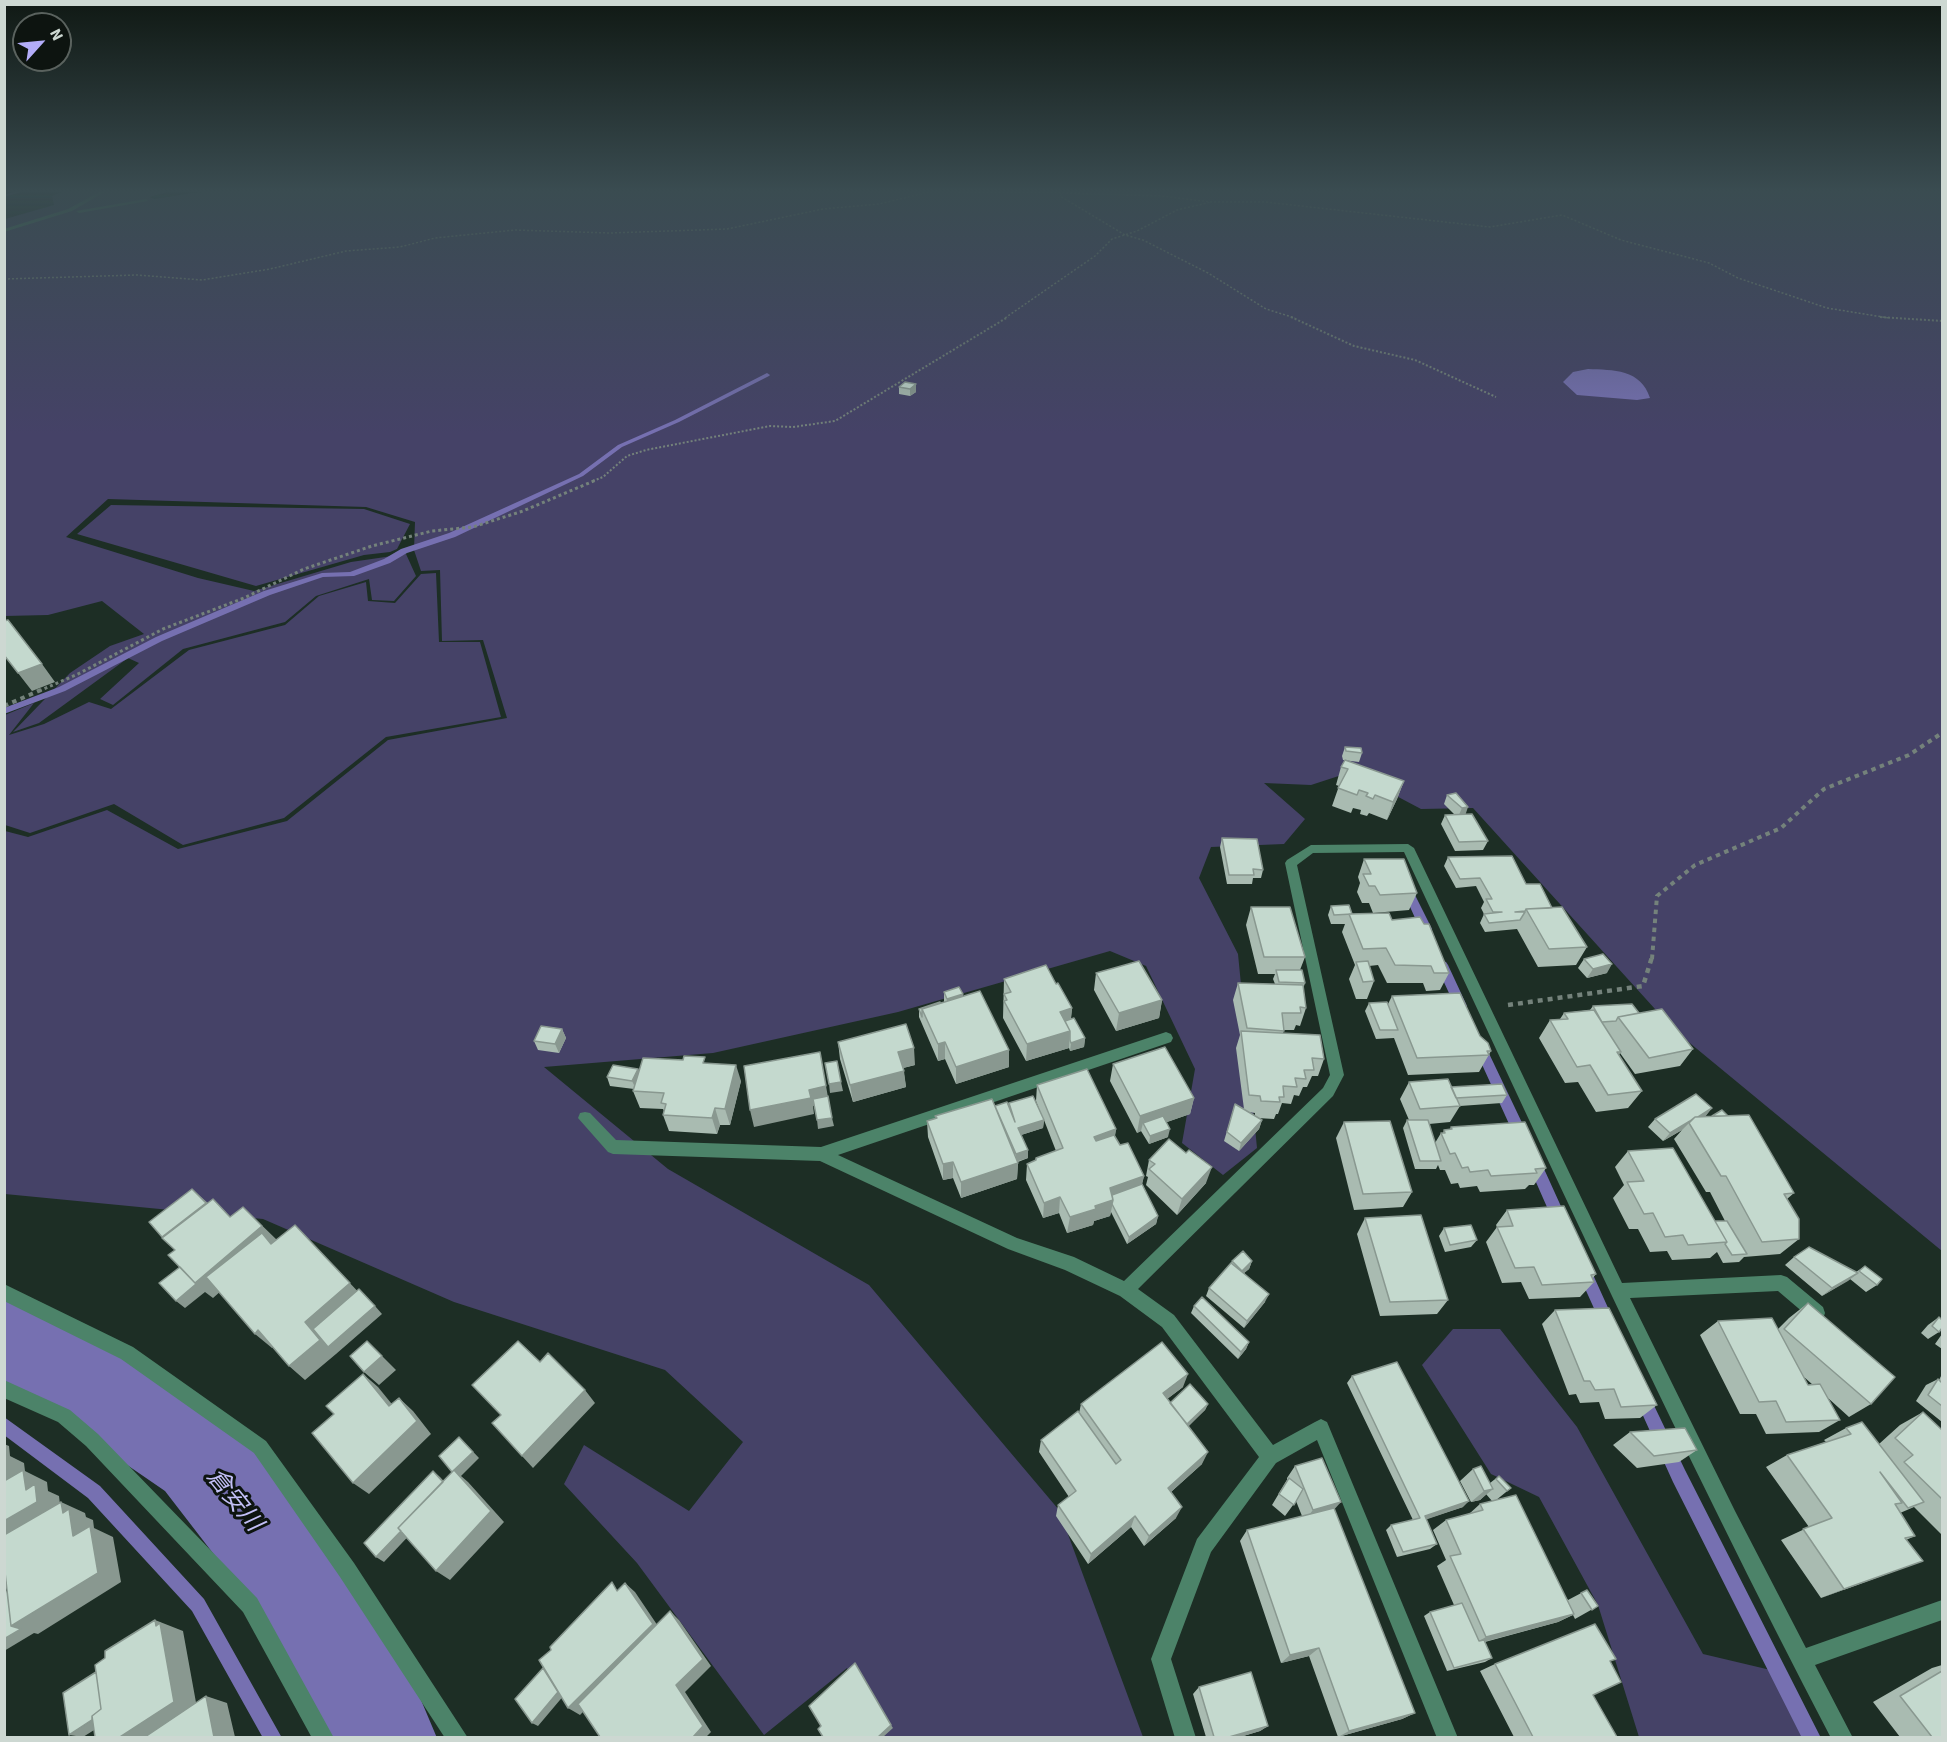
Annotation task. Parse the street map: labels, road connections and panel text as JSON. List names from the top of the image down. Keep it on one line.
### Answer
{"water":["倉安川"],"north":"top right"}
